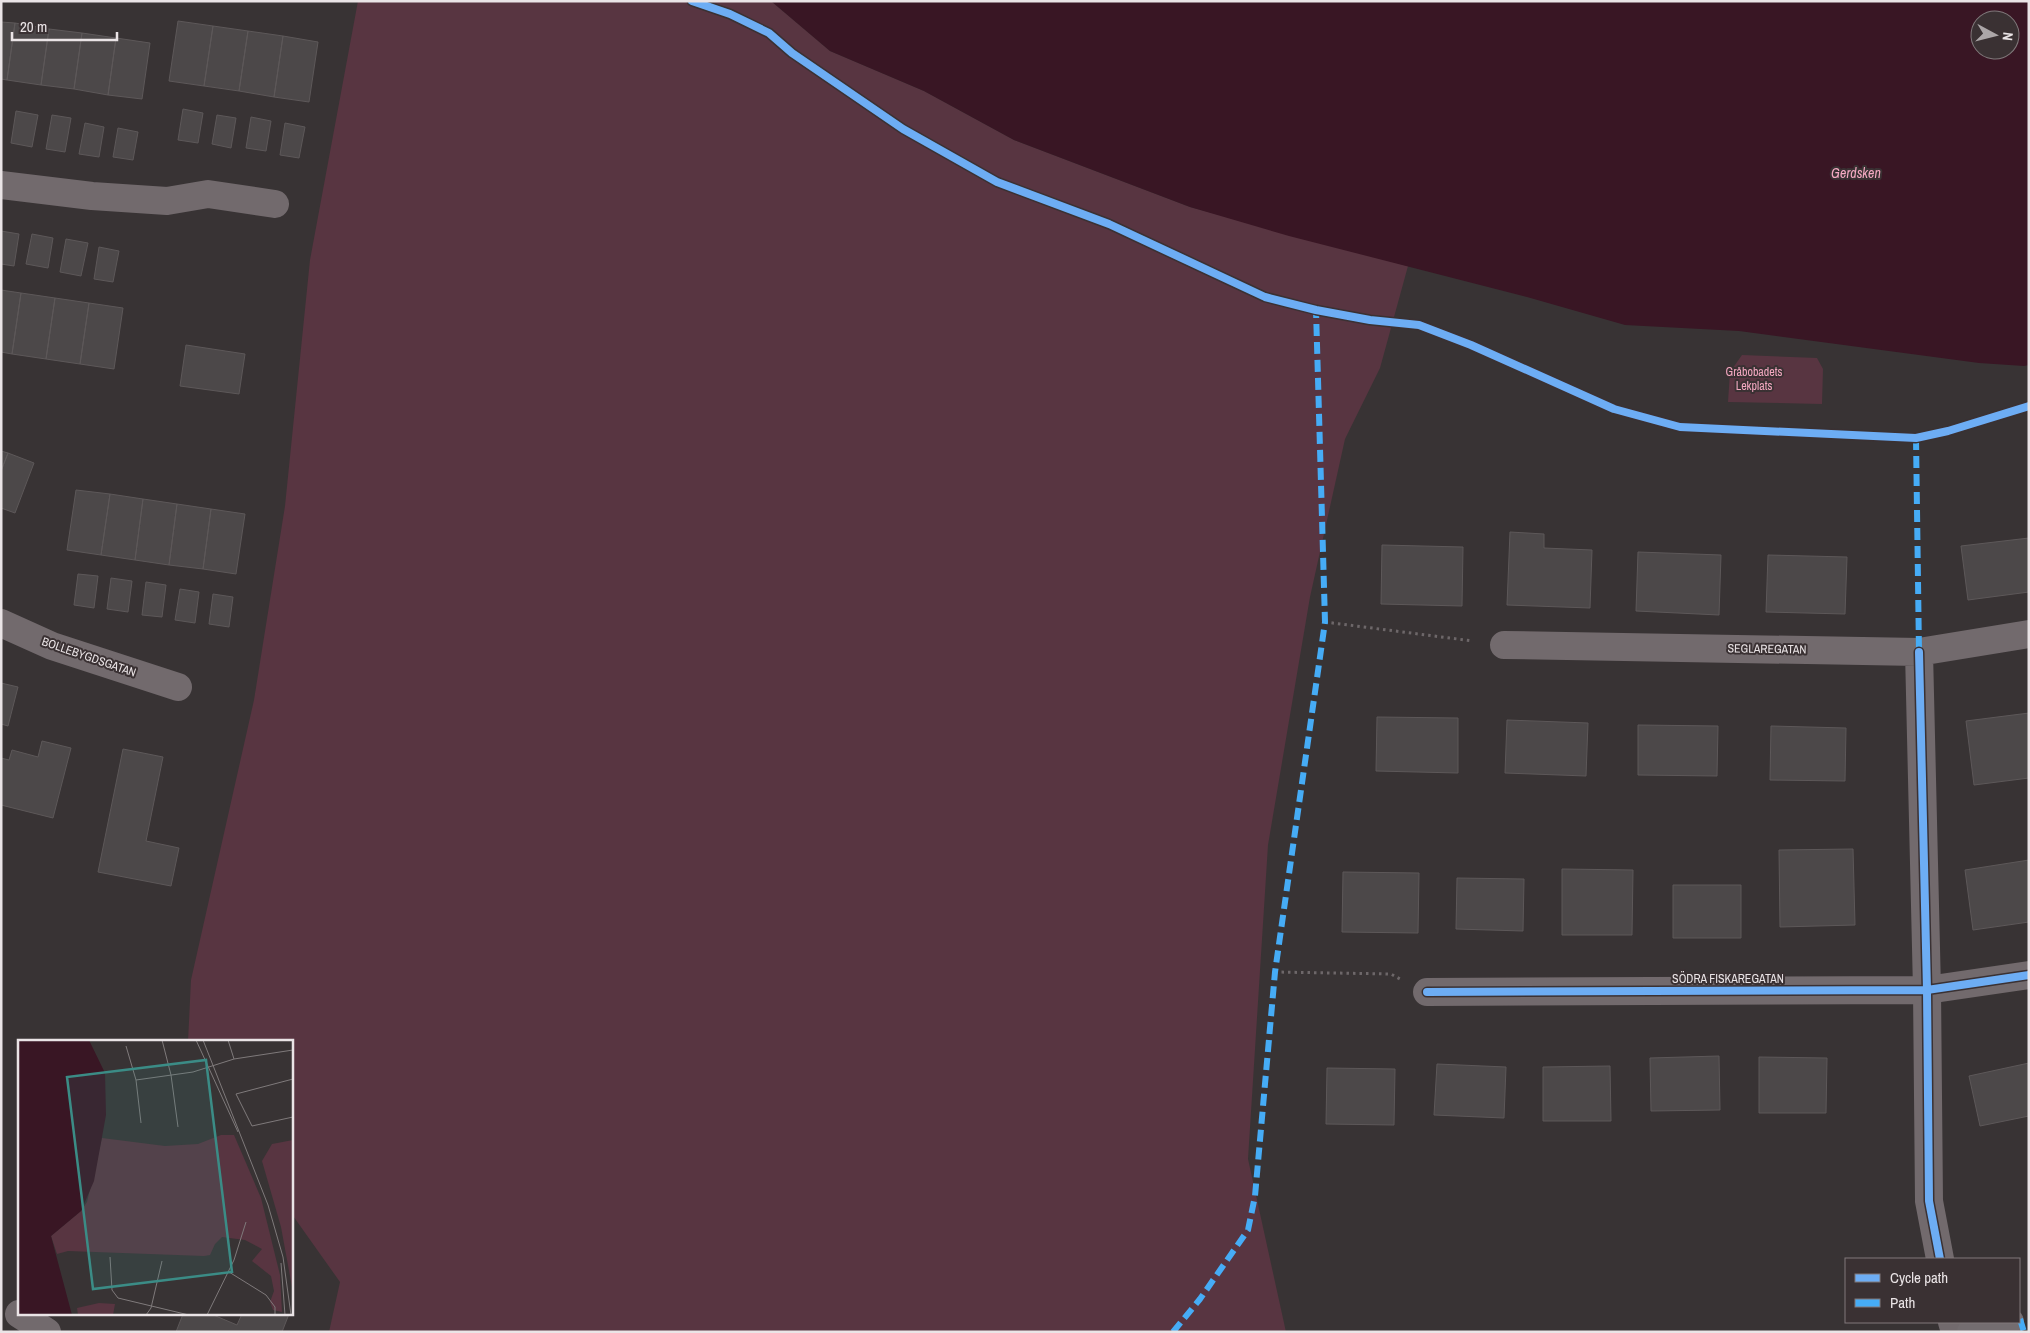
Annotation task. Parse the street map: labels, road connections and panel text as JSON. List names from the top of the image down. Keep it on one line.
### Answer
{"streets":{"street":["SEGLAREGATAN","BOLLEBYGDSGATAN","SÖDRA FISKAREGATAN"]},"water":["Gerdsken"],"parks":["Gråbobadets Lekplats"],"legend":["Cycle path","Path"],"scale_bar":"20 m","north":"right"}
